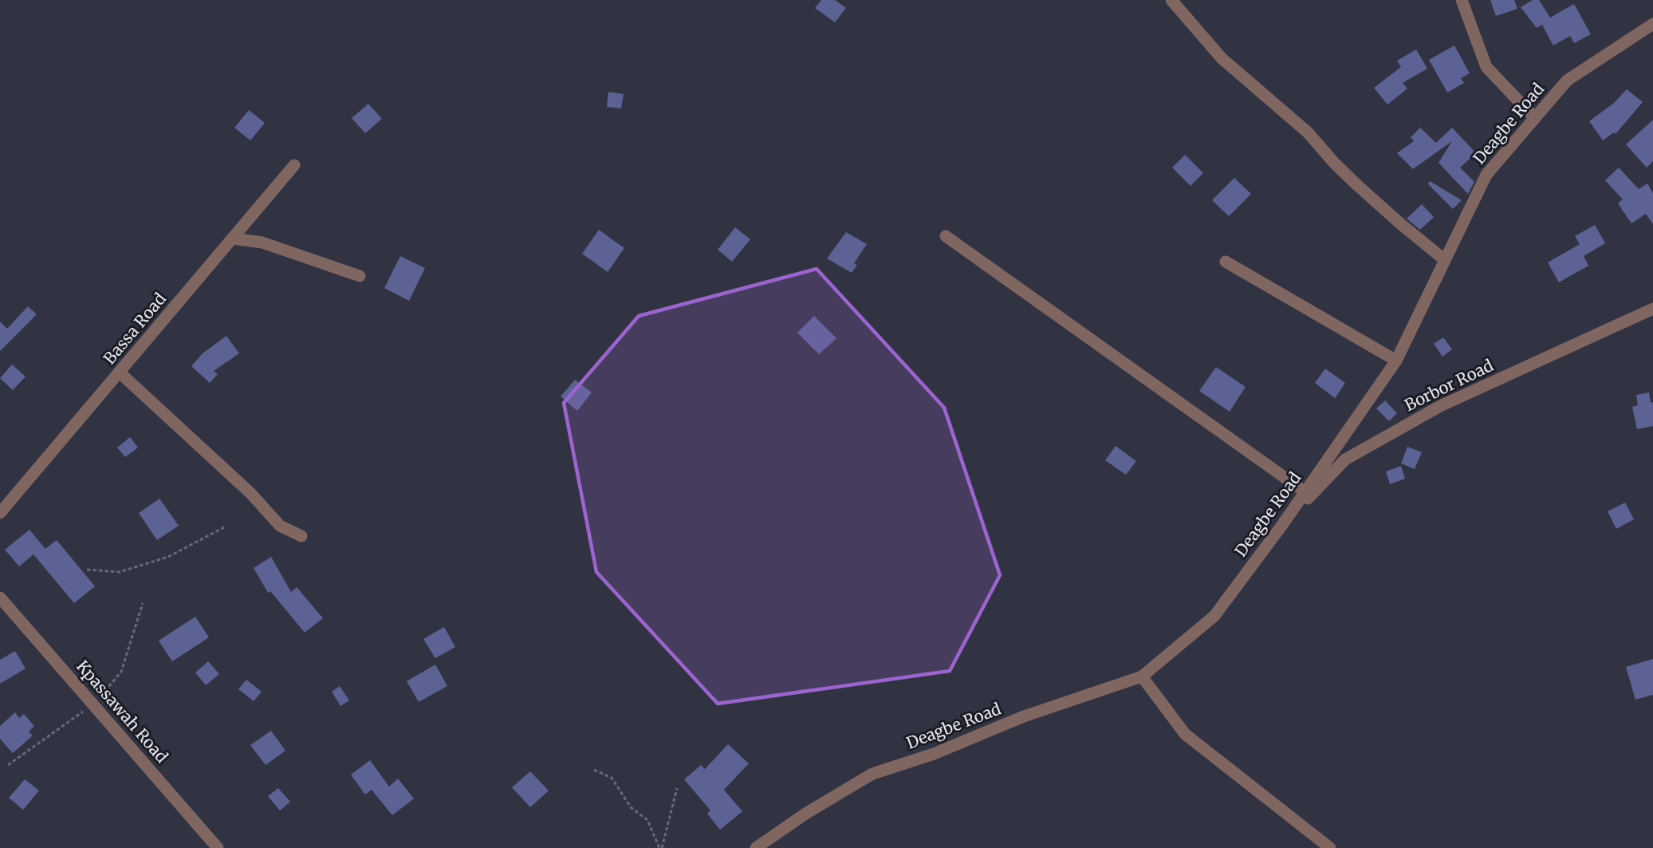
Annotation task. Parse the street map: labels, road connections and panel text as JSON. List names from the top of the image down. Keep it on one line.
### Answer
{"streets":{"street":["Deagbe Road","Bassa Road","Borbor Road","Kpassawah Road"]},"crossings":[["Deagbe Road","Borbor Road"]]}
